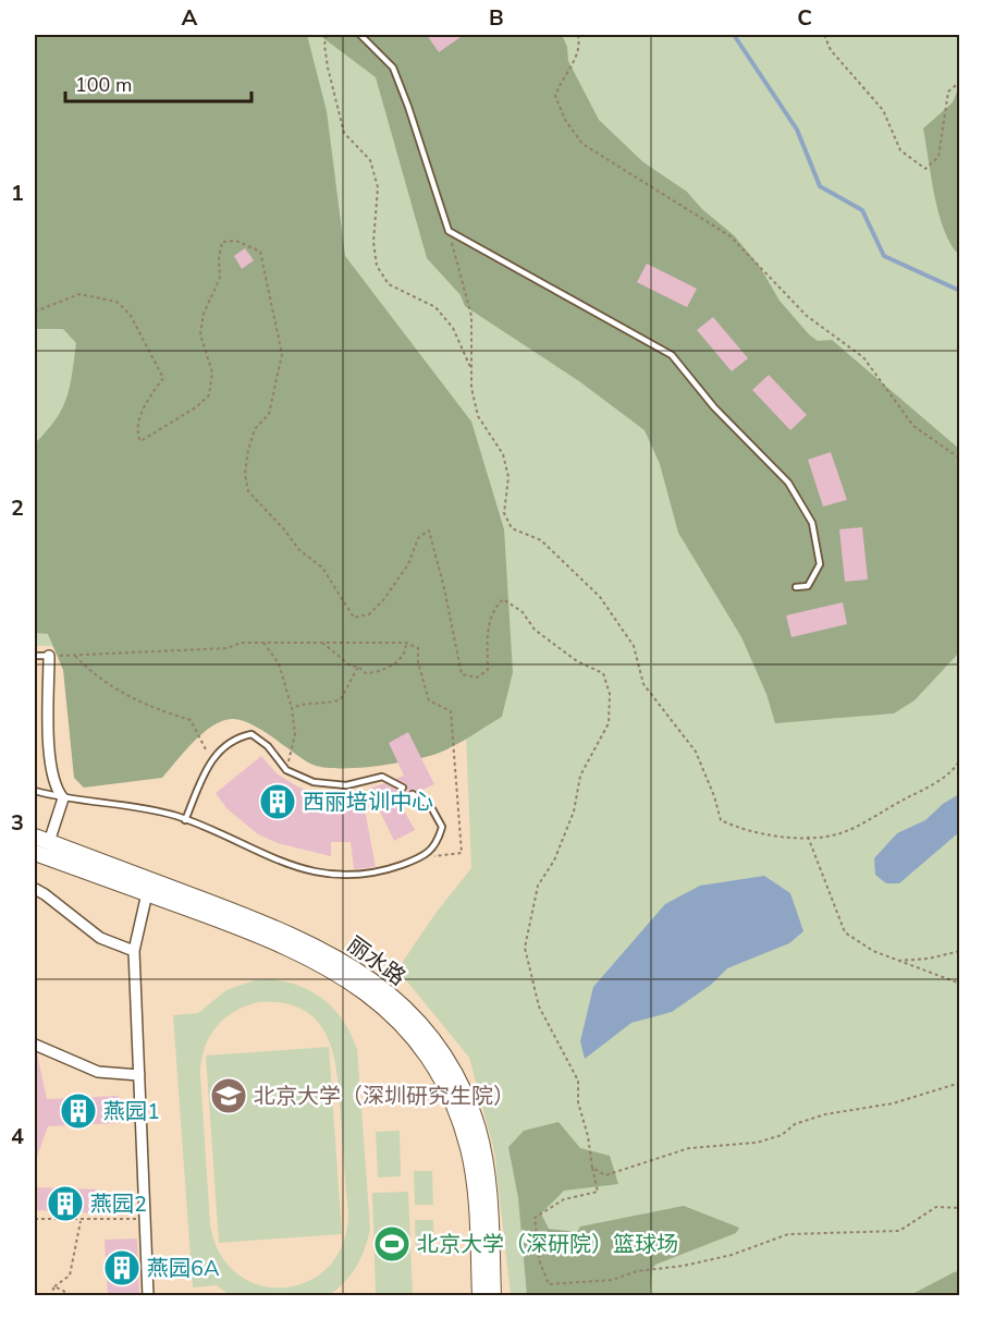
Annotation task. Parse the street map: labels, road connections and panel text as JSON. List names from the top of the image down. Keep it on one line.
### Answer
{"streets":{"main road":["丽水路"]},"places":{"building":["西丽培训中心","燕园1","燕园2","燕园6A"],"school or university":["北京大学（深圳研究生院）"],"sports":["北京大学（深研院）篮球场"]},"scale_bar":"100 m","grid":{"columns":["A","B","C"],"rows":["1","2","3","4"]}}
